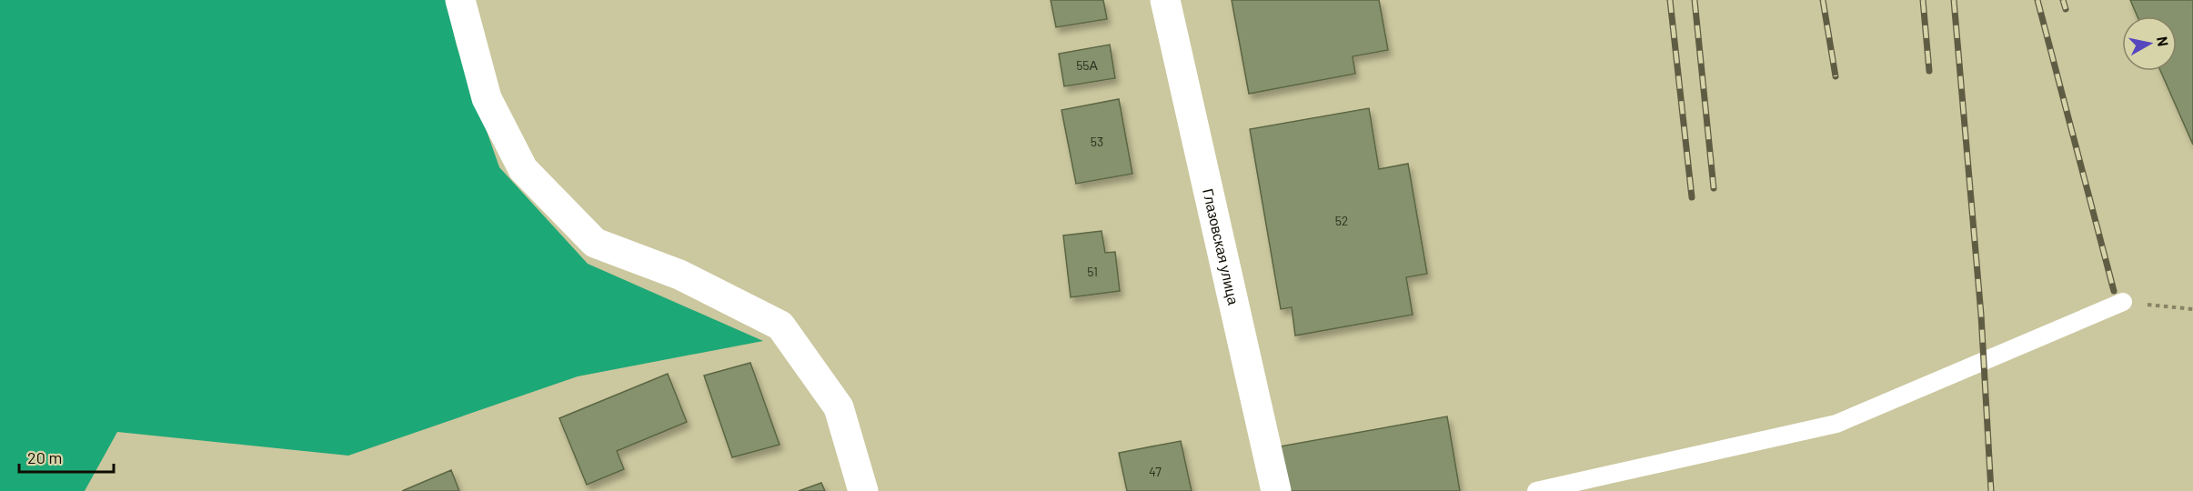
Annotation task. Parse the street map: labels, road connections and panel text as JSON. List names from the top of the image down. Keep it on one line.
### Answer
{"streets":{"street":["Глазовская улица"]},"house_numbers":["55А","53","52","51","47"],"scale_bar":"20 m","north":"right"}
